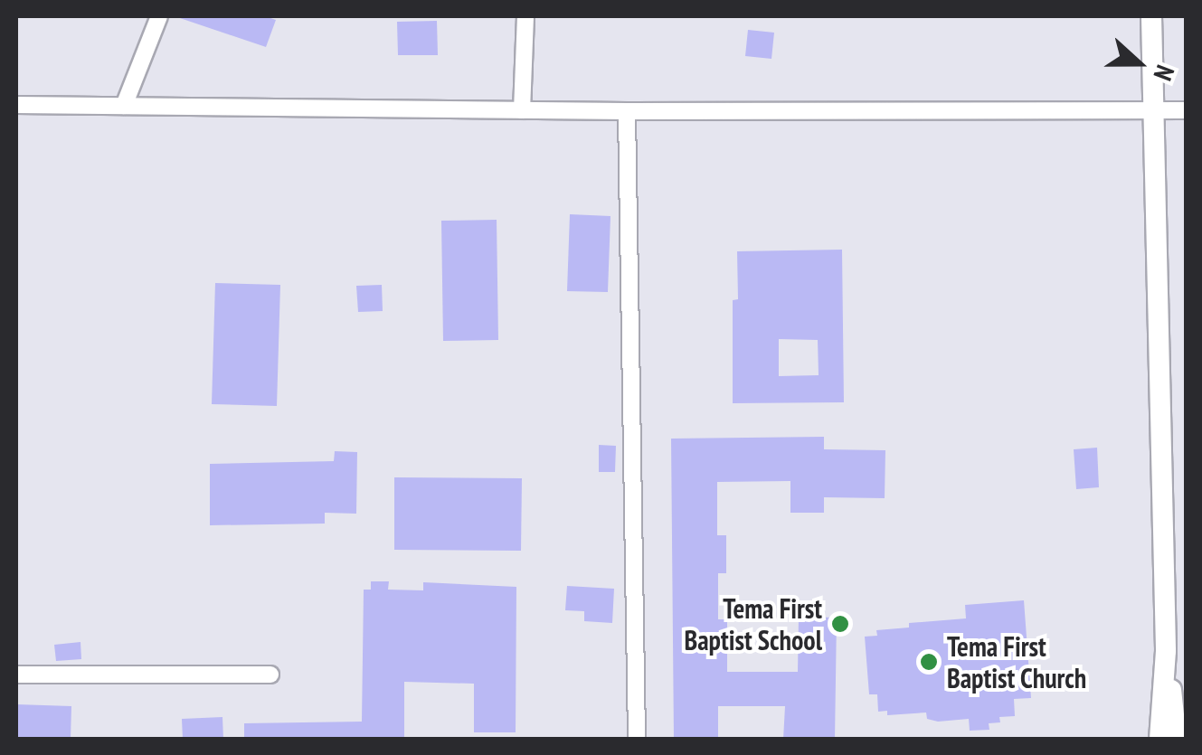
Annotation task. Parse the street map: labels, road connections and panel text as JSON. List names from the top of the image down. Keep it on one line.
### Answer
{"places":["Tema First Baptist School","Tema First Baptist Church"],"north":"right"}
